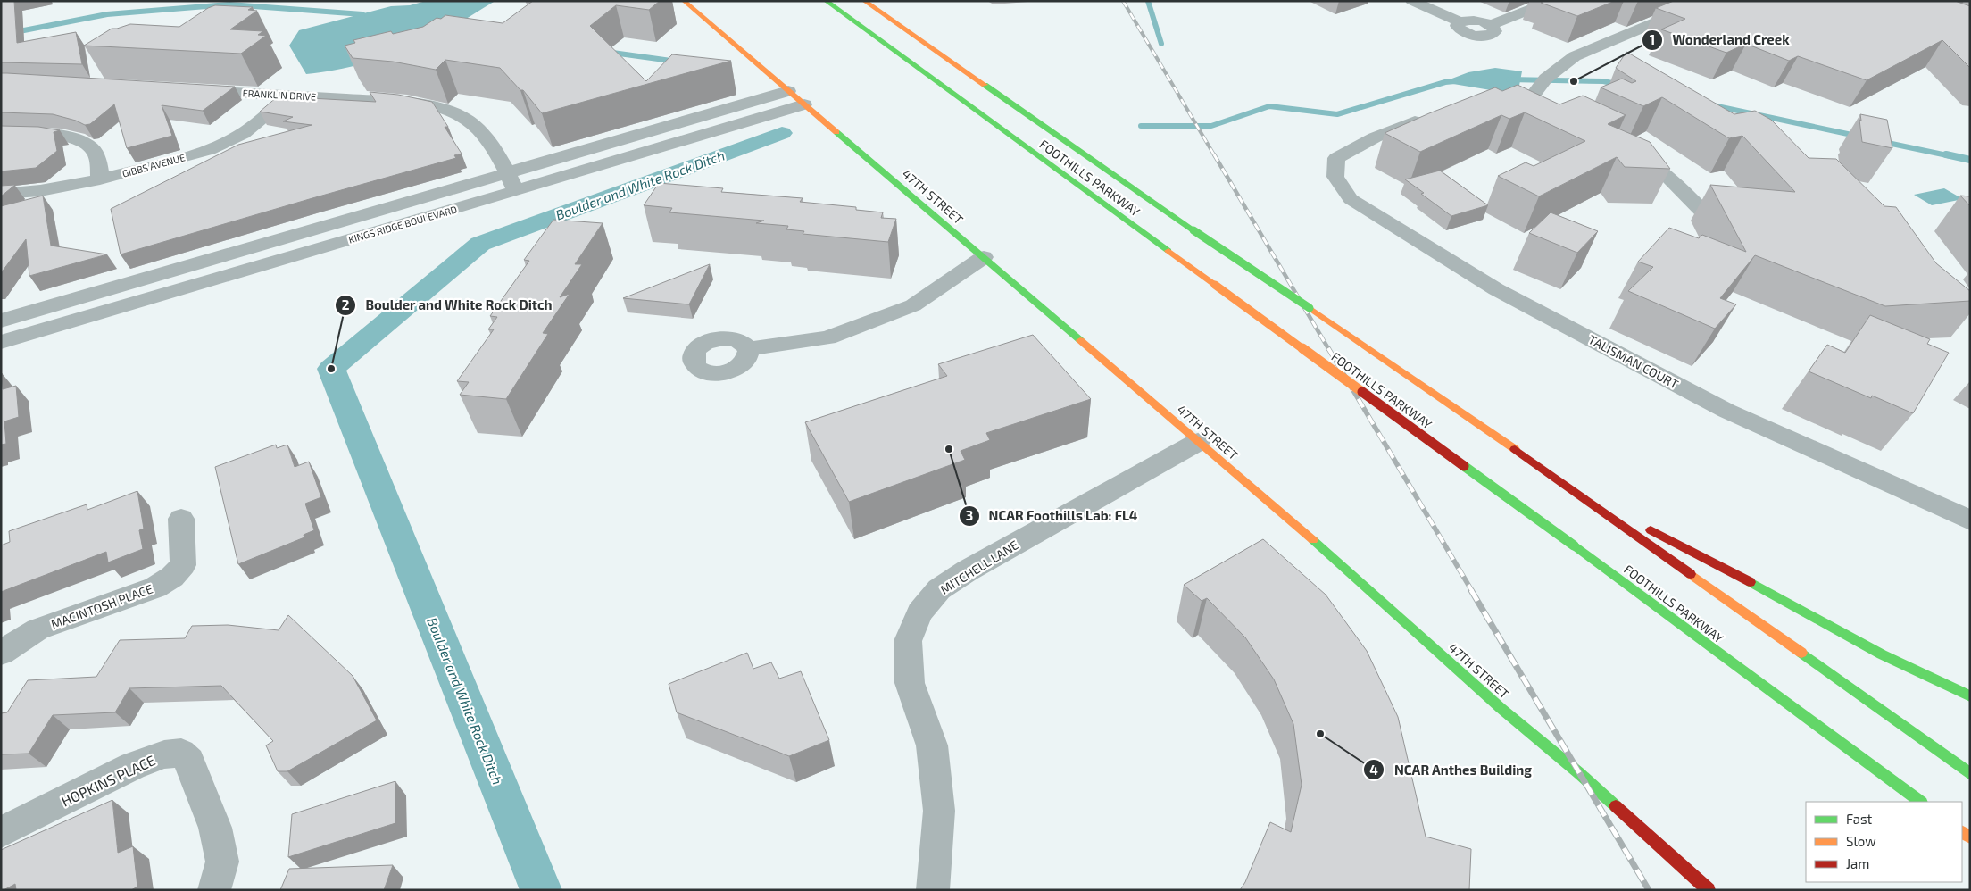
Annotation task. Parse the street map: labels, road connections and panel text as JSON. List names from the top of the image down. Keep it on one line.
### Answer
{"streets":{"main road":["FOOTHILLS PARKWAY","47TH STREET"],"street":["FRANKLIN DRIVE","GIBBS AVENUE","KINGS RIDGE BOULEVARD","TALISMAN COURT","MITCHELL LANE","MACINTOSH PLACE","HOPKINS PLACE"]},"crossings":[["FRANKLIN DRIVE","GIBBS AVENUE"],["FRANKLIN DRIVE","KINGS RIDGE BOULEVARD"],["47TH STREET","KINGS RIDGE BOULEVARD"],["47TH STREET","MITCHELL LANE"]],"water":["Boulder and White Rock Ditch"],"places":["Wonderland Creek","Boulder and White Rock Ditch","NCAR Foothills Lab: FL4","NCAR Anthes Building"],"legend":["Fast","Slow","Jam"]}
